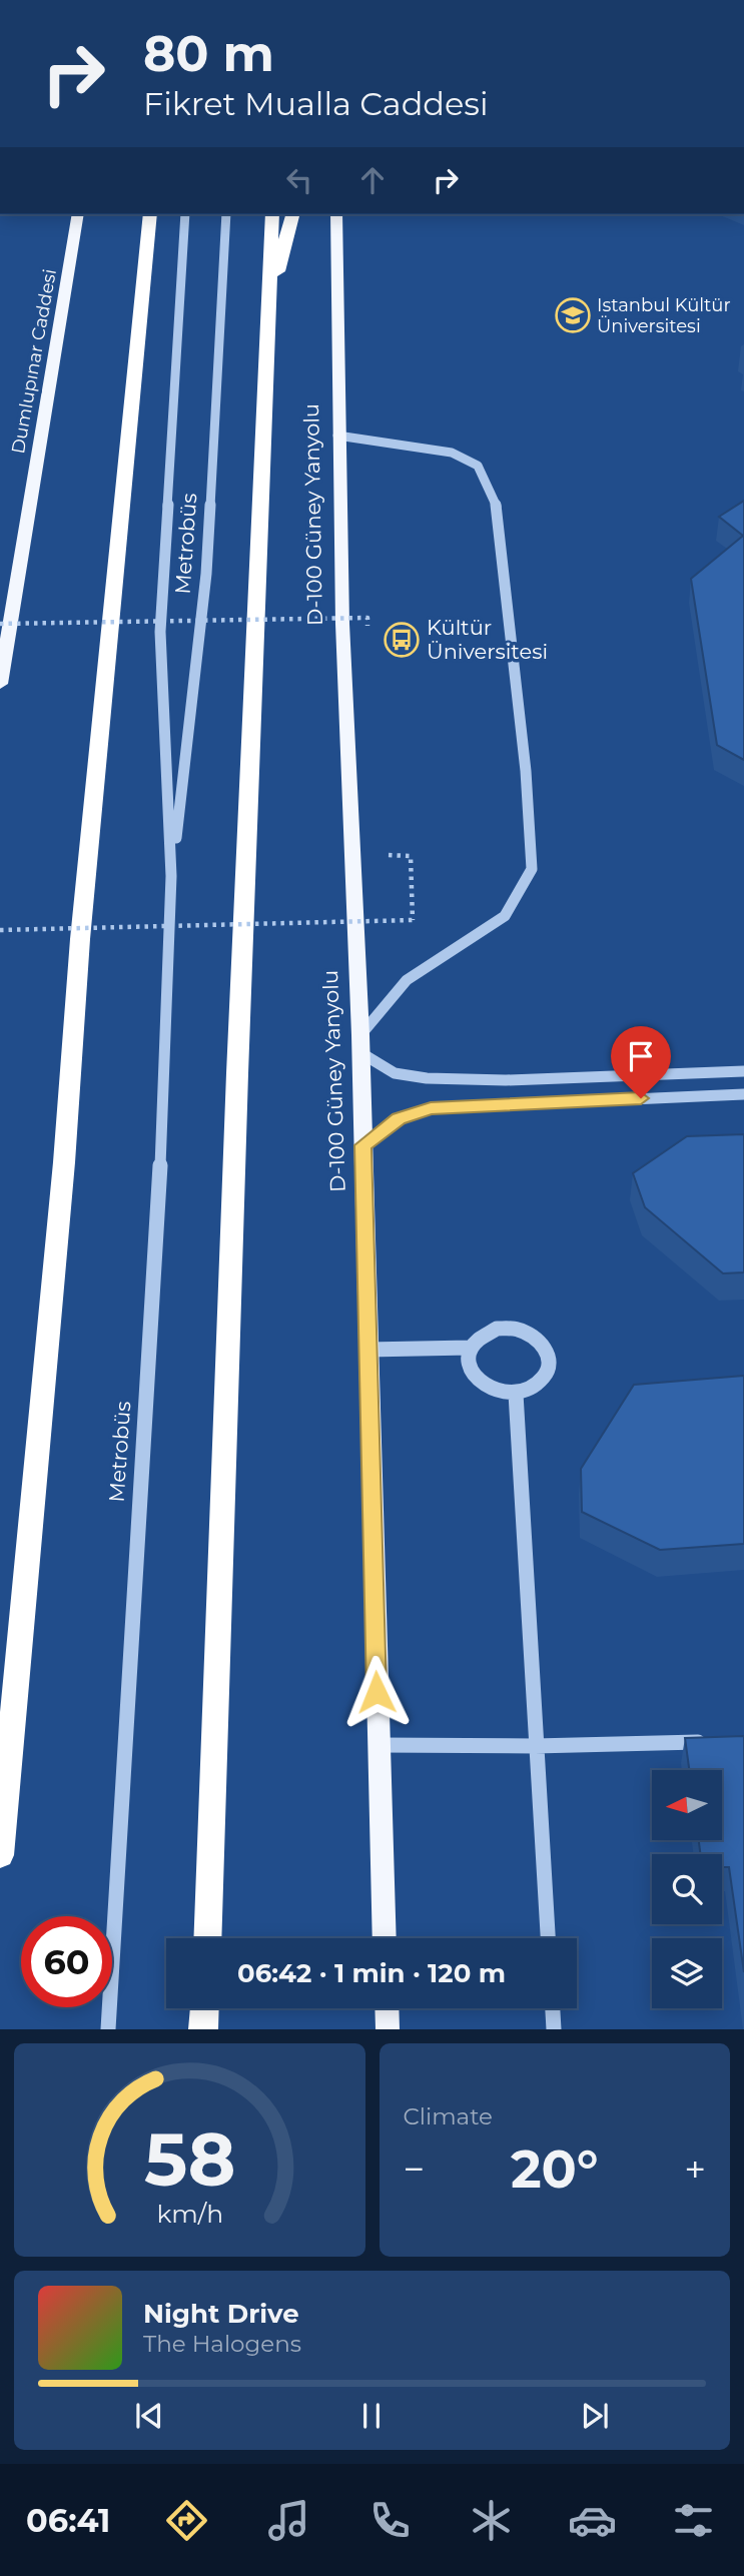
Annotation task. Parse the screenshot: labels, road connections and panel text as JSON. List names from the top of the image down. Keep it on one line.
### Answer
{"streets":{"main road":["Dumlupınar Caddesi","D-100 Güney Yanyolu"],"street":["Metrobüs"]},"places":{"school or university":["Istanbul Kültür Üniversitesi"],"bus stop":["Kültür Üniversitesi"]},"north":"left","page":{"turn":["80 m","Fikret Mualla Caddesi"],"limit":"60","trip":"06:42 · 1 min · 120 m","tile":"Climate","heat":["−","20°","+"],"song":["Night Drive","The Halogens"],"tabs":"06:41","gauge":["58","km/h"]}}
